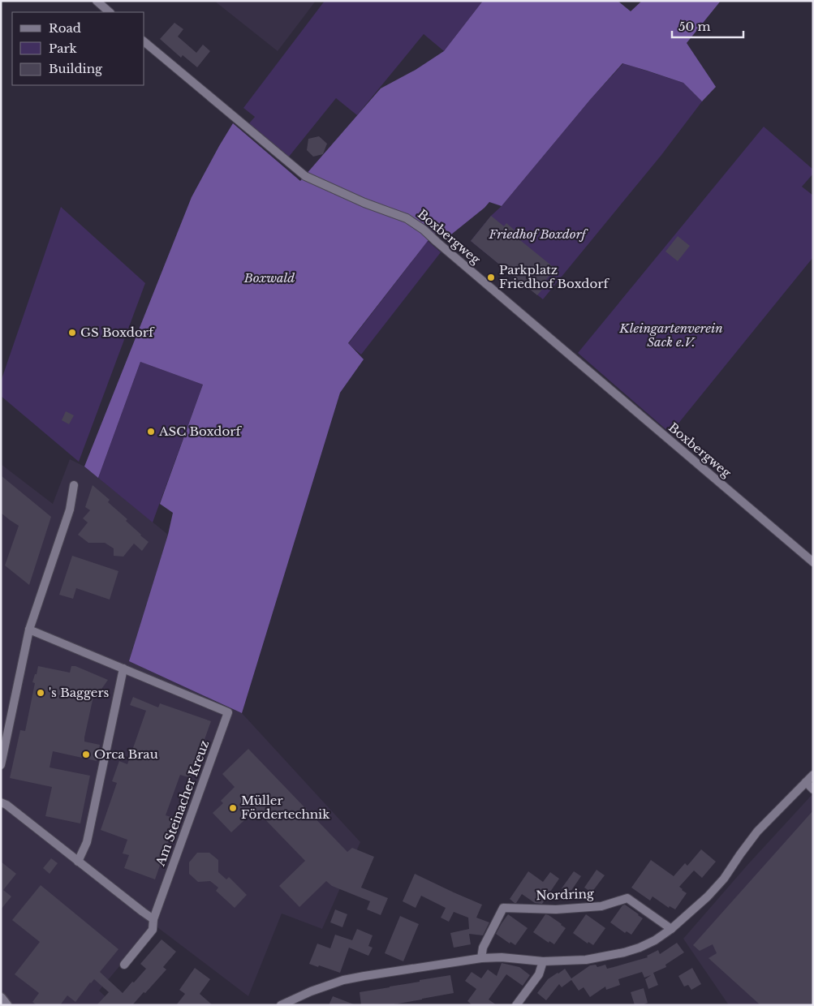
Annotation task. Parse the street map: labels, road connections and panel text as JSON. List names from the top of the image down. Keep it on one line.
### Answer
{"streets":{"street":["Boxbergweg","Am Steinacher Kreuz","Nordring"]},"parks":["Friedhof Boxdorf","Boxwald","Kleingartenverein Sack e.V."],"places":["Parkplatz Friedhof Boxdorf","GS Boxdorf","ASC Boxdorf","'s Baggers","Orca Brau","Müller Fördertechnik"],"legend":["Road","Park","Building"],"scale_bar":"50 m"}
